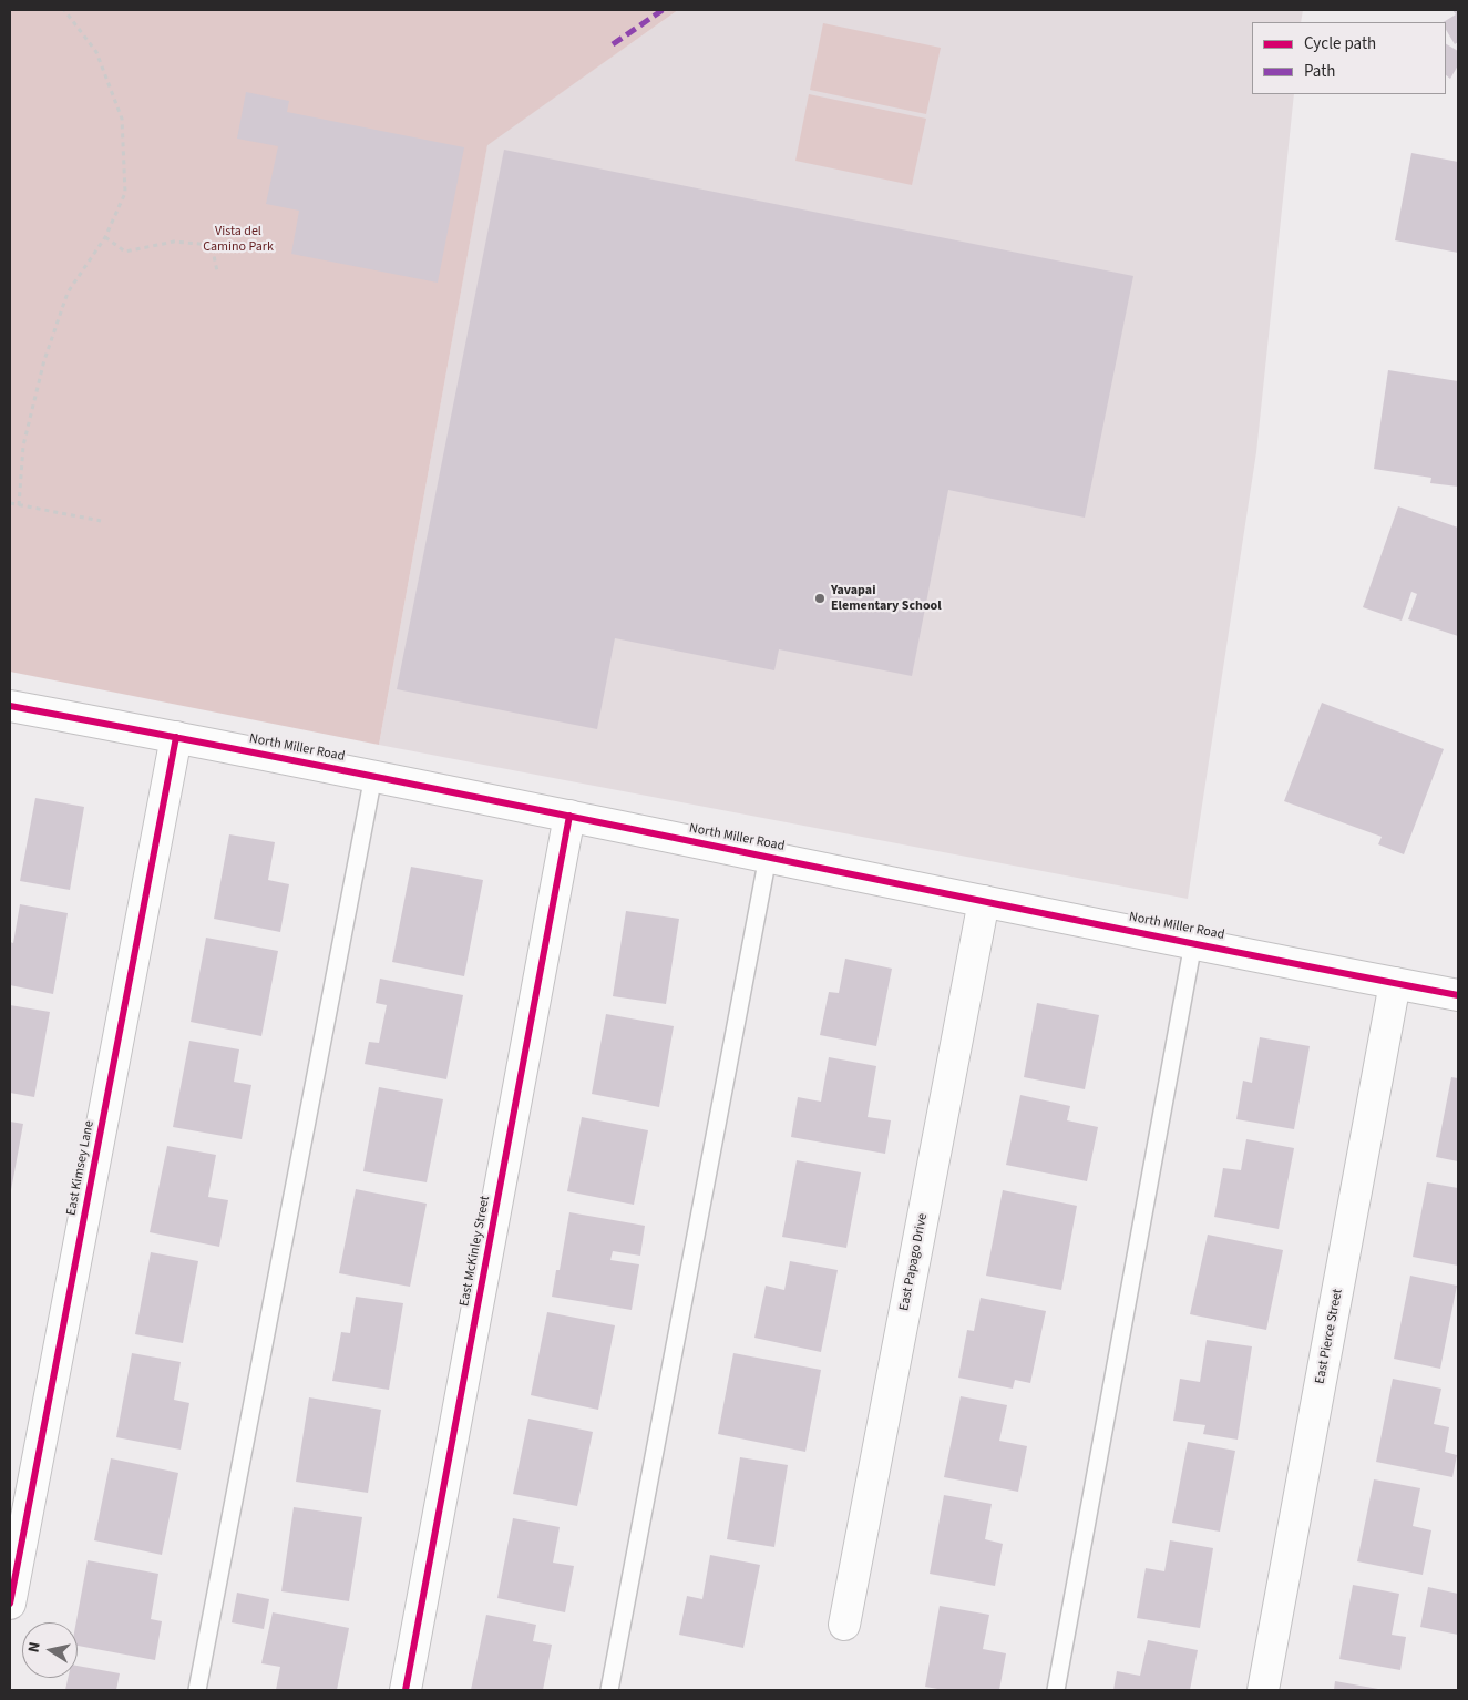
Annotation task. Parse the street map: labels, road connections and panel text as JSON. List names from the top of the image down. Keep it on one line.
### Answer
{"streets":{"street":["North Miller Road","East Kimsey Lane","East McKinley Street","East Papago Drive","East Pierce Street"]},"crossings":[["North Miller Road","East Kimsey Lane"],["North Miller Road","East McKinley Street"],["North Miller Road","East Papago Drive"],["North Miller Road","East Pierce Street"]],"parks":["Vista del Camino Park"],"places":["Yavapai Elementary School"],"legend":["Cycle path","Path"],"north":"left"}
